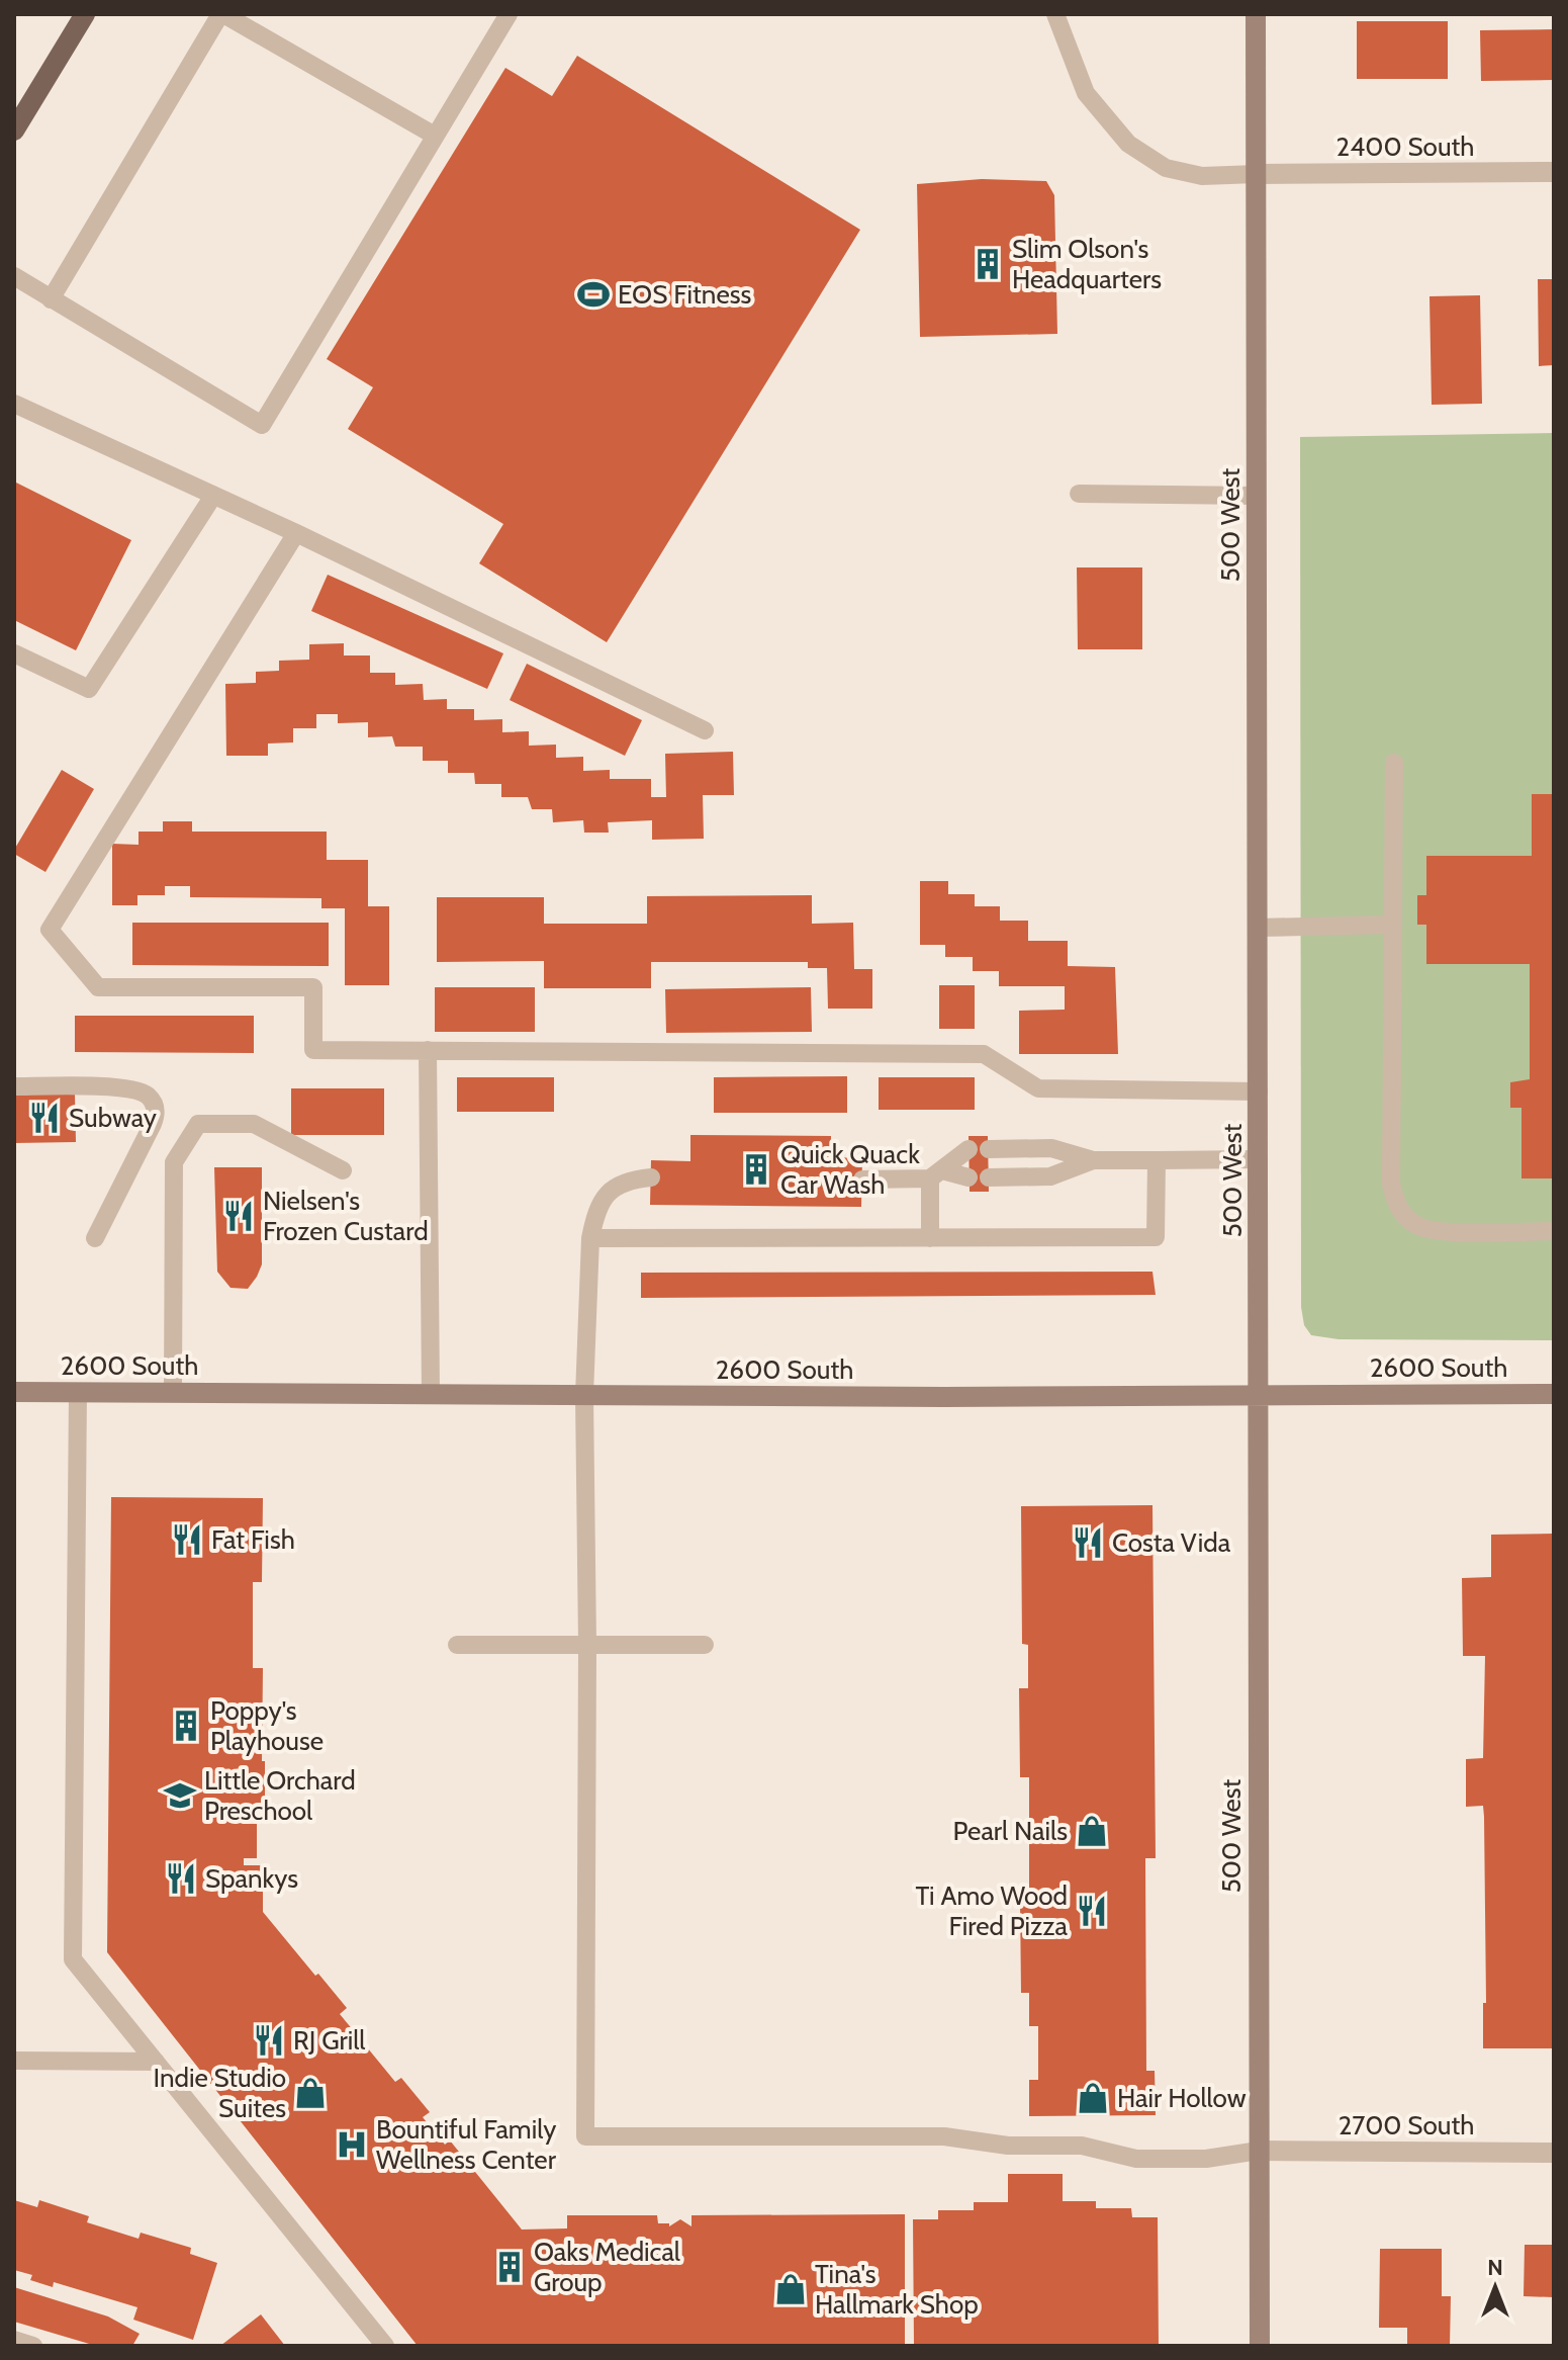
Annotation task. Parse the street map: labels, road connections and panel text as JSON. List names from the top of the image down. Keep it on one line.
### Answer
{"streets":{"street":["2400 South","500 West","2600 South","2700 South"]},"crossings":[["2400 South","500 West"],["500 West","2600 South"],["500 West","2700 South"]],"places":{"building":["Slim Olson's Headquarters","Quick Quack Car Wash","Poppy's Playhouse","Oaks Medical Group"],"sports":["EOS Fitness"],"restaurant":["Subway","Nielsen's Frozen Custard","Fat Fish","Costa Vida","Spankys","Ti Amo Wood Fired Pizza","RJ Grill"],"school or university":["Little Orchard Preschool"],"shop":["Pearl Nails","Indie Studio Suites","Hair Hollow","Tina's Hallmark Shop"],"hospital":["Bountiful Family Wellness Center"]},"north":"top"}
